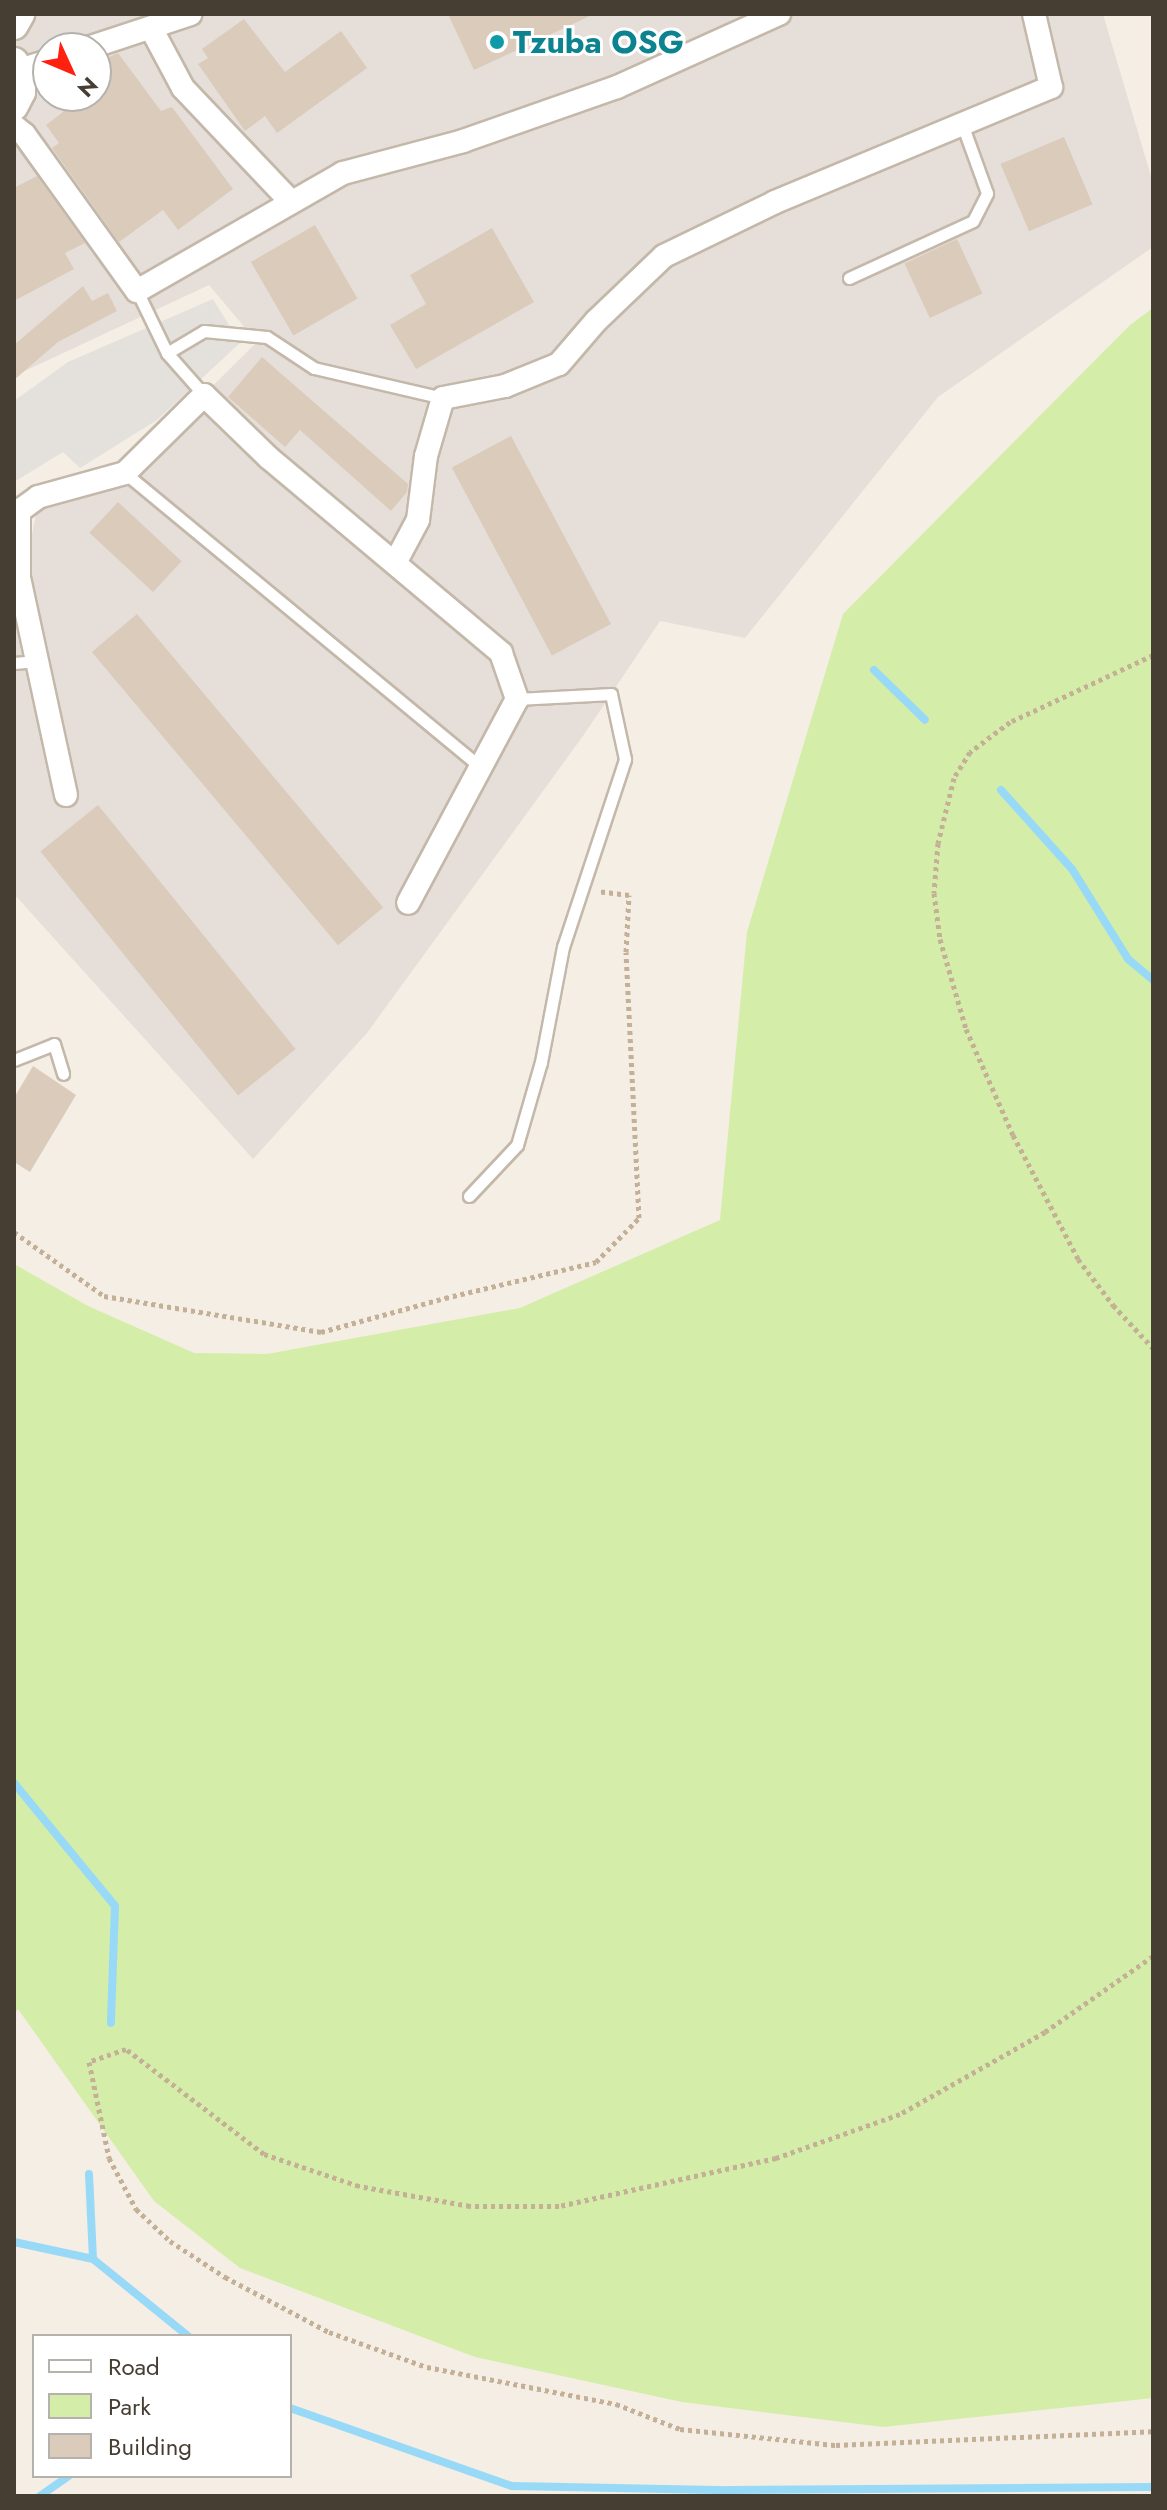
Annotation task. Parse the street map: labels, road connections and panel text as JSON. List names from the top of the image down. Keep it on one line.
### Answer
{"places":["Tzuba OSG"],"legend":["Road","Park","Building"],"north":"bottom right"}
